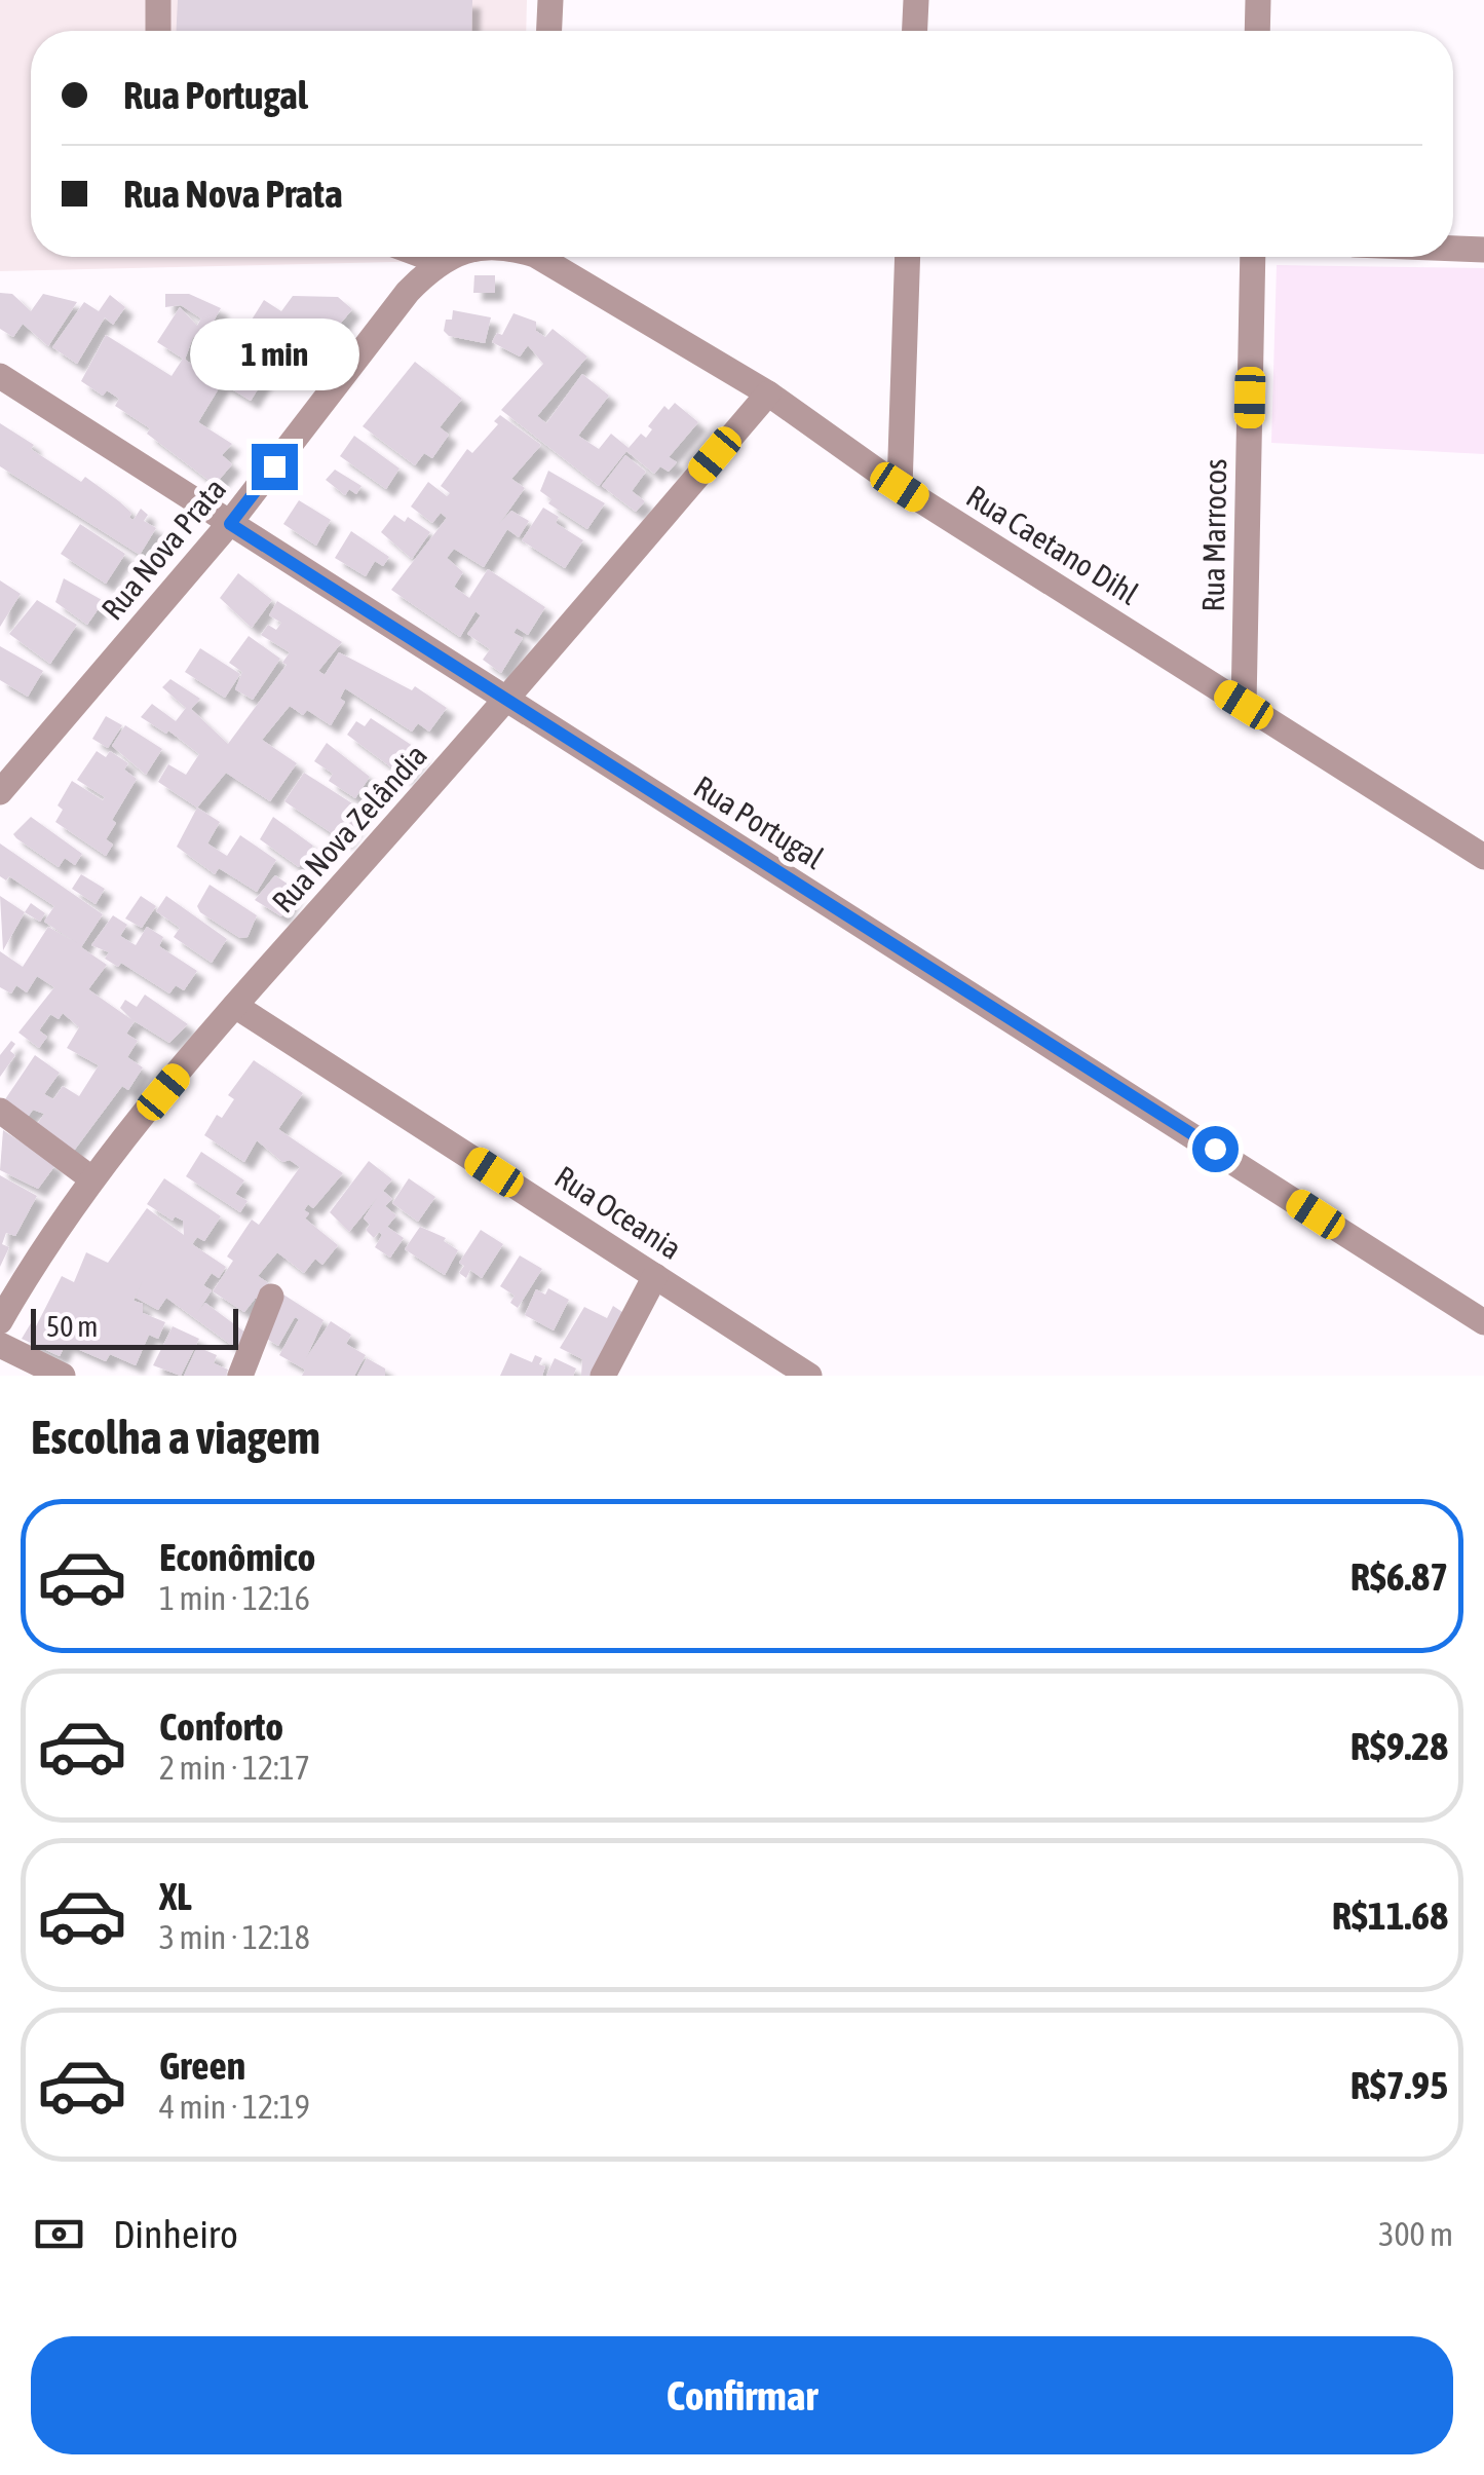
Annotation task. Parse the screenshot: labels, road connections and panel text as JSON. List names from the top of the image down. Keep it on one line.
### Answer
{"streets":{"street":["Rua Marrocos","Rua Caetano Dihl","Rua Nova Prata","Rua Portugal","Rua Nova Zelândia","Rua Oceania"]},"crossings":[["Rua Marrocos","Rua Caetano Dihl"],["Rua Caetano Dihl","Rua Nova Zelândia"],["Rua Nova Prata","Rua Portugal"],["Rua Portugal","Rua Nova Zelândia"],["Rua Nova Zelândia","Rua Oceania"]],"scale_bar":"50 m","page":{"banner":["Rua Portugal","Rua Nova Prata"],"bubble":"1 min","scale":"50 m","heading":"Escolha a viagem","list":[{"name":"Econômico","note":"1 min · 12:16","value":"R$6.87"},{"name":"Conforto","note":"2 min · 12:17","value":"R$9.28"},{"name":"XL","note":"3 min · 12:18","value":"R$11.68"},{"name":"Green","note":"4 min · 12:19","value":"R$7.95"}],"pay":["Dinheiro","300 m"],"buttons":"Confirmar"}}
